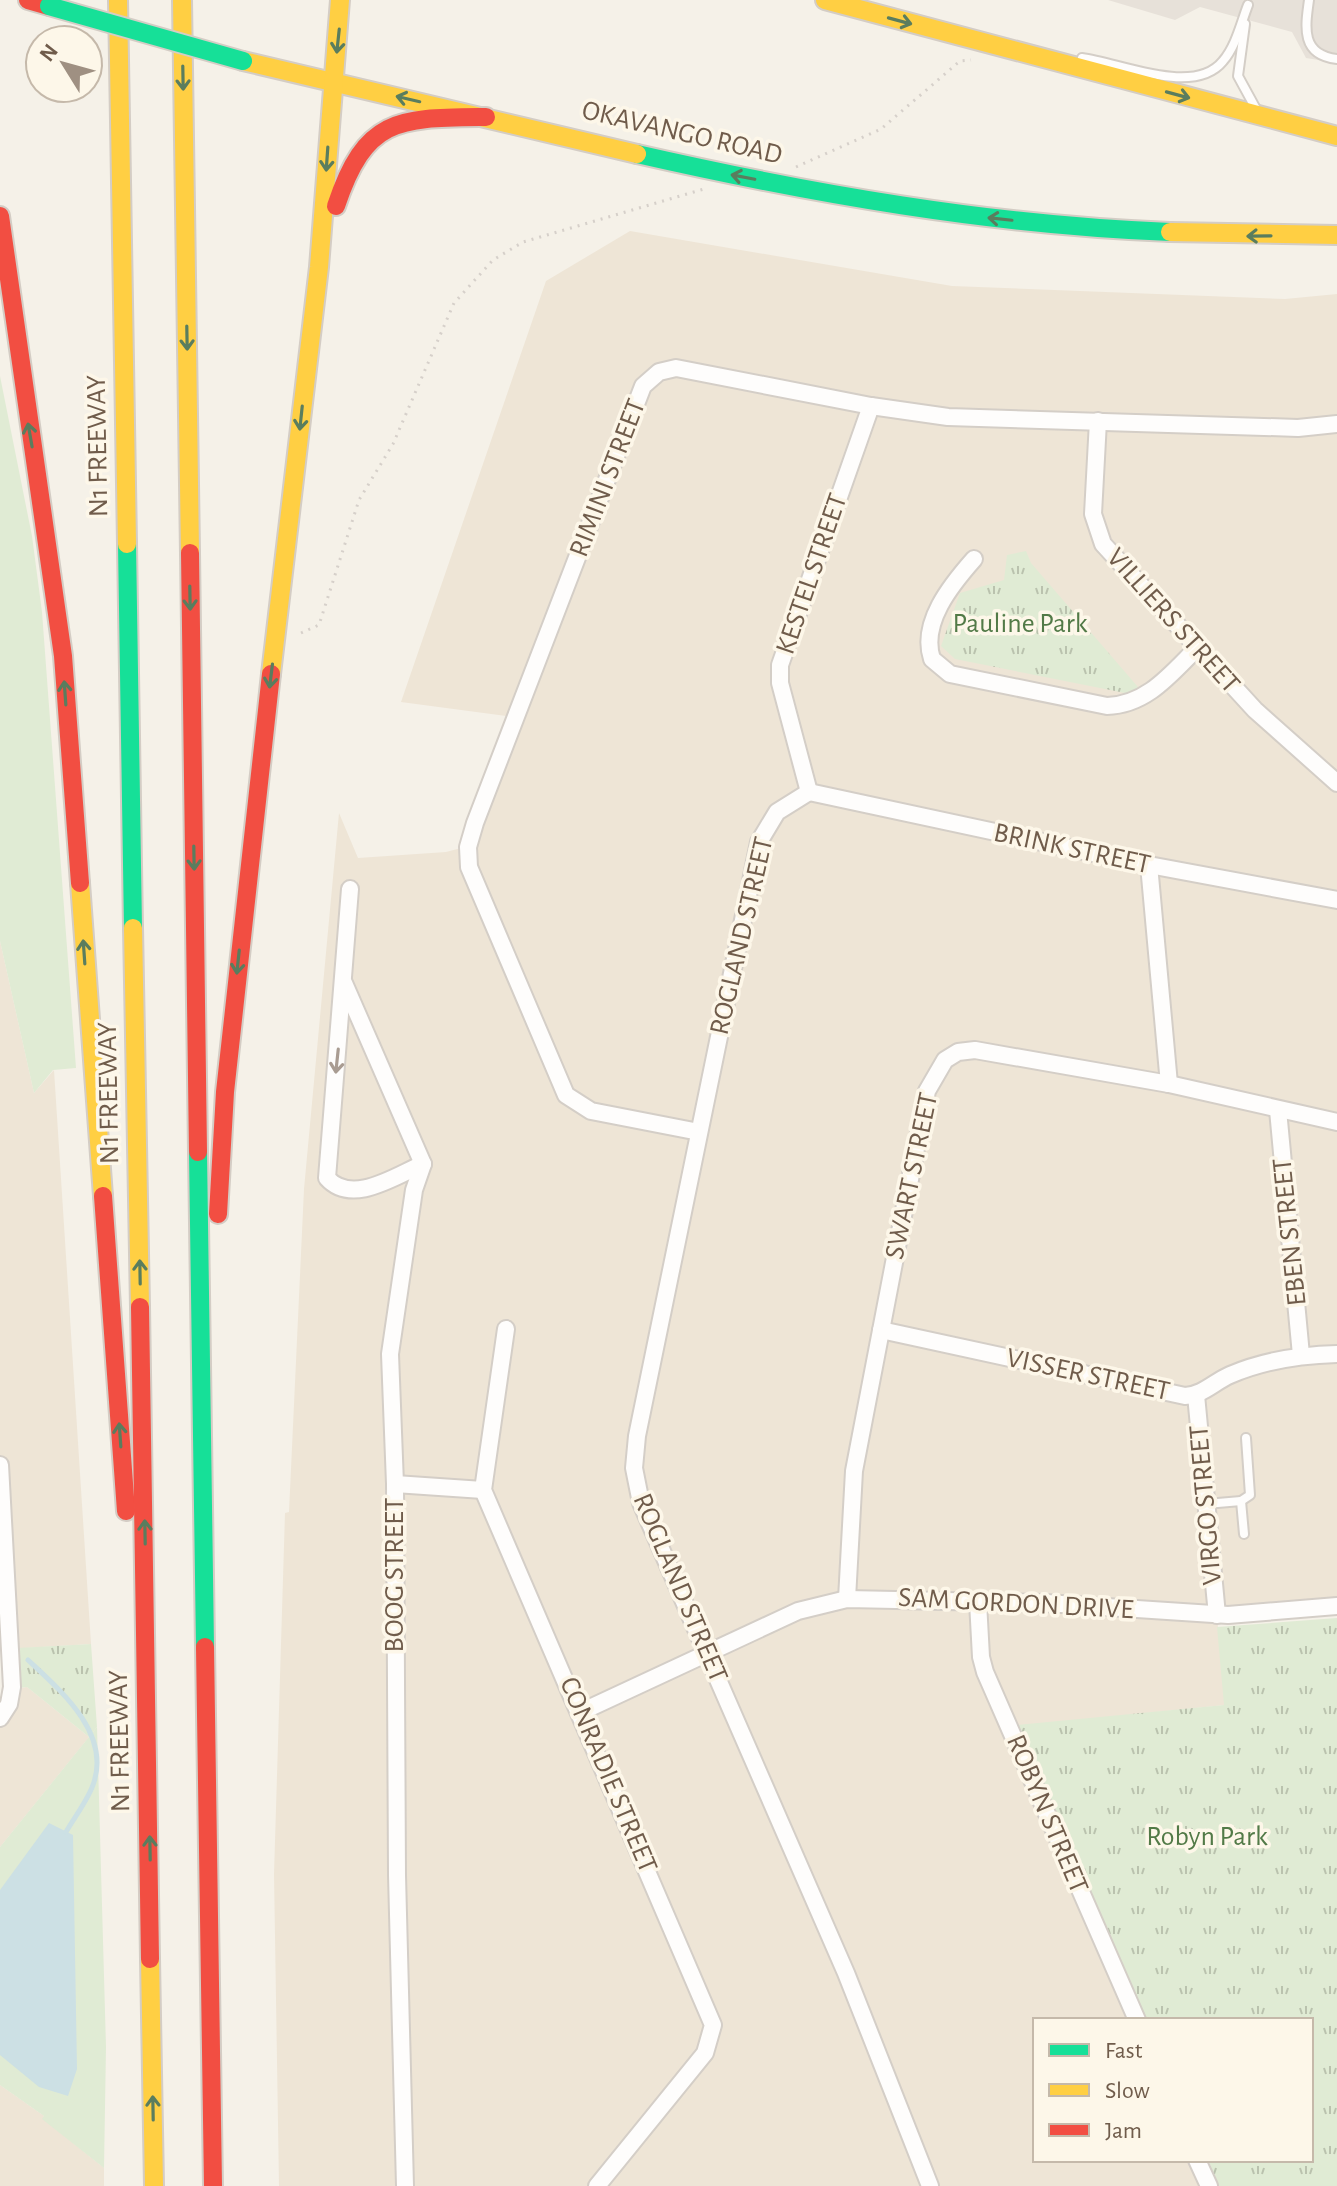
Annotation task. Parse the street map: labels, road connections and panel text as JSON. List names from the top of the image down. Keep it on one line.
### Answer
{"streets":{"main road":["OKAVANGO ROAD","N1 FREEWAY"],"street":["RIMINI STREET","KESTEL STREET","VILLIERS STREET","BRINK STREET","ROGLAND STREET","SWART STREET","EBEN STREET","VISSER STREET","VIRGO STREET","BOOG STREET","SAM GORDON DRIVE","CONRADIE STREET","ROBYN STREET"]},"crossings":[["RIMINI STREET","KESTEL STREET"],["RIMINI STREET","VILLIERS STREET"],["RIMINI STREET","ROGLAND STREET"],["KESTEL STREET","BRINK STREET"],["KESTEL STREET","ROGLAND STREET"],["BRINK STREET","ROGLAND STREET"],["ROGLAND STREET","SAM GORDON DRIVE"],["SWART STREET","EBEN STREET"],["SWART STREET","VISSER STREET"],["SWART STREET","SAM GORDON DRIVE"],["EBEN STREET","VISSER STREET"],["VISSER STREET","VIRGO STREET"],["VIRGO STREET","SAM GORDON DRIVE"],["SAM GORDON DRIVE","CONRADIE STREET"],["SAM GORDON DRIVE","ROBYN STREET"]],"one_way":["OKAVANGO ROAD"],"parks":["Pauline Park","Robyn Park"],"legend":["Fast","Slow","Jam"],"north":"top left"}
